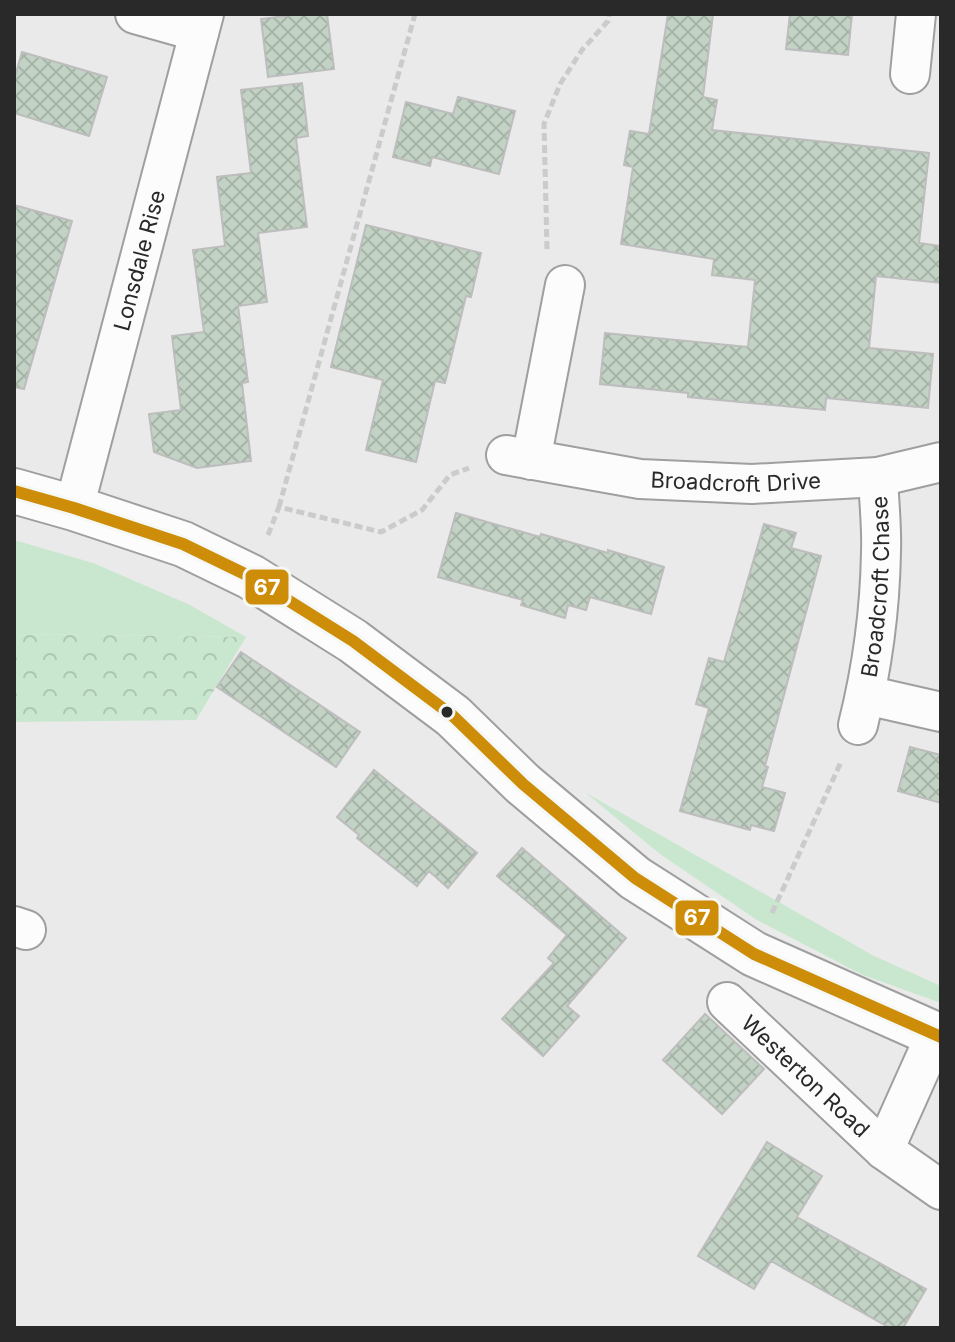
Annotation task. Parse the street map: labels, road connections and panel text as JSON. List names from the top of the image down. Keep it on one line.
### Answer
{"streets":{"street":["Lonsdale Rise","Broadcroft Drive","Broadcroft Chase","Westerton Road"]},"crossings":[["Lonsdale Rise","Westerton Road"],["Broadcroft Drive","Broadcroft Chase"]],"lines":["transit line 67"]}
